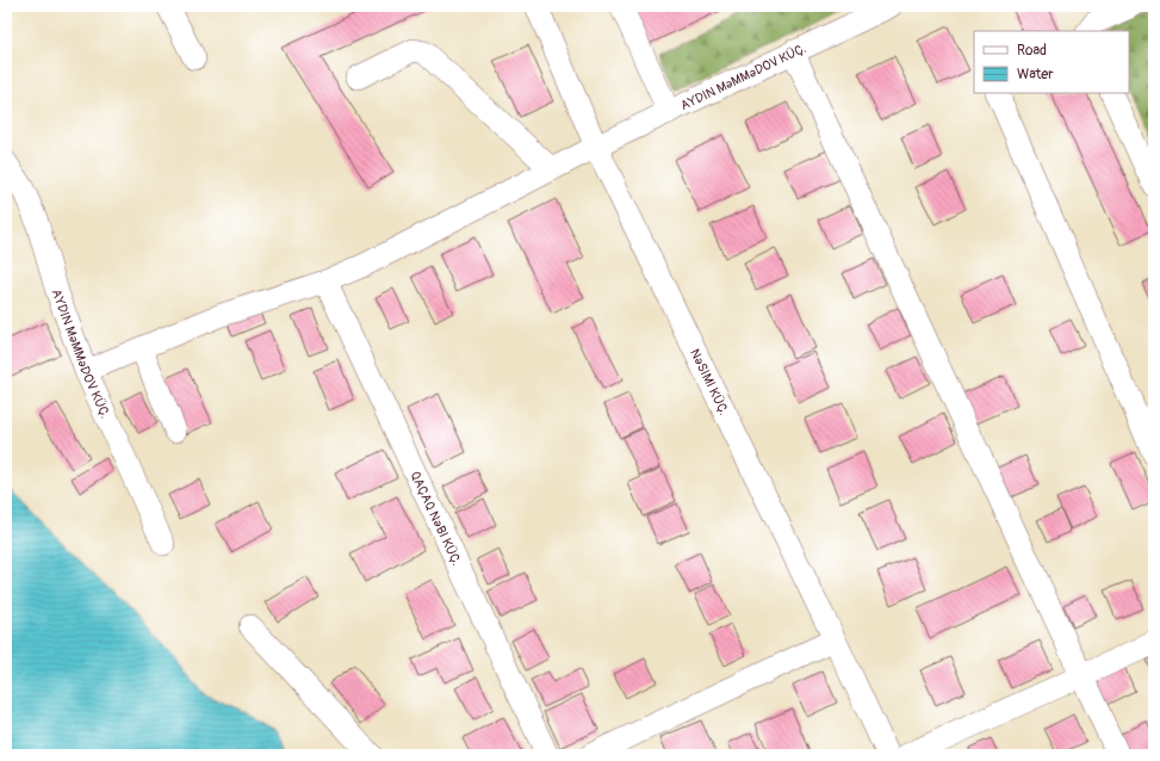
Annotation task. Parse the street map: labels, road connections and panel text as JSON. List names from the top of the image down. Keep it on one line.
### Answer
{"streets":{"street":["NƏSIMI KÜÇ.","QAÇAQ NƏBI KÜÇ."]},"legend":["Road","Water"]}
